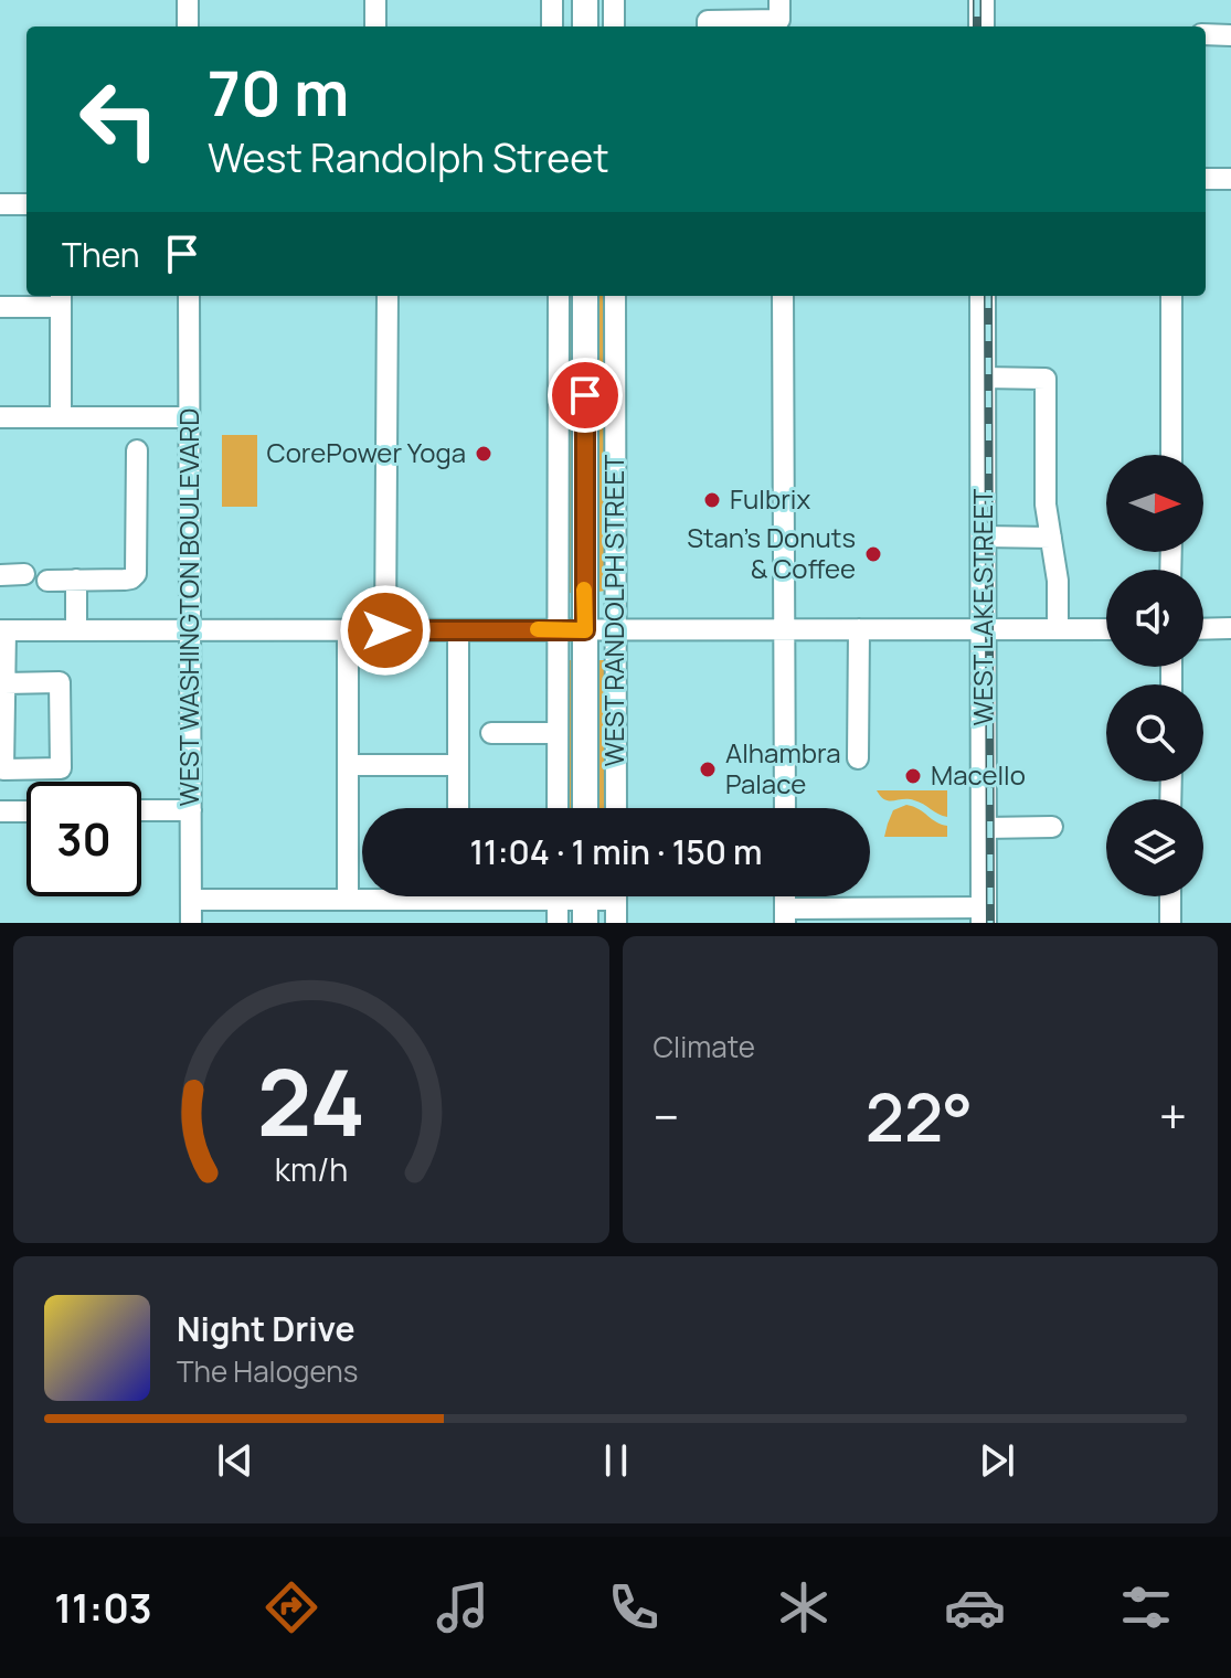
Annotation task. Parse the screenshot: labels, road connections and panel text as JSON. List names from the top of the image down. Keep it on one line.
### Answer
{"streets":{"main road":["WEST LAKE STREET","WEST RANDOLPH STREET"],"street":["WEST WASHINGTON BOULEVARD"]},"places":["CorePower Yoga","Fulbrix","Stan's Donuts & Coffee","Alhambra Palace","Macello"],"north":"right","page":{"turn":["70 m","West Randolph Street"],"then":"Then","limit":"30","trip":"11:04 · 1 min · 150 m","tile":"Climate","heat":["−","22°","+"],"song":["Night Drive","The Halogens"],"tabs":"11:03","gauge":["24","km/h"]}}
